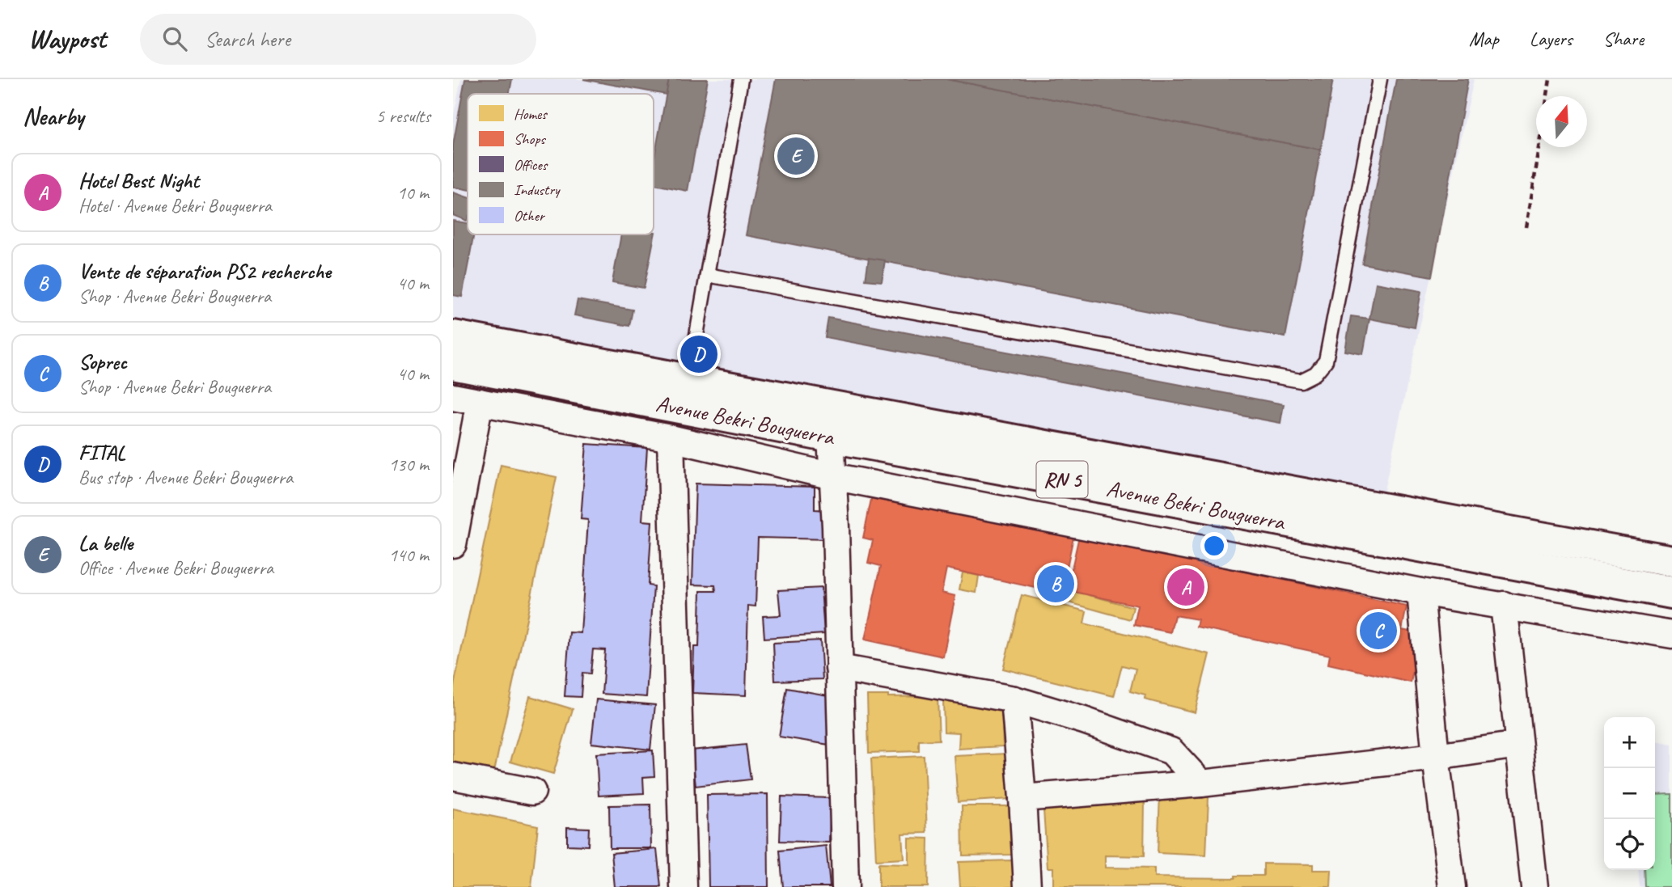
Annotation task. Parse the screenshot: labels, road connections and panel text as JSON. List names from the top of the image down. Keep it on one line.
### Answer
{"streets":{"highway":["Avenue Bekri Bouguerra","RN 5"]},"legend":["Homes","Shops","Offices","Industry","Other"],"north":"top","page":{"header":"Waypost","search":"Search here","nav":["Map","Layers","Share"],"heading":["Nearby","5 results"],"pins":["E","D","B","A","C"],"list":[{"mark":"A","name":"Hotel Best Night","note":"Hotel · Avenue Bekri Bouguerra","value":"10 m"},{"mark":"B","name":"Vente de séparation PS2 recherche","note":"Shop · Avenue Bekri Bouguerra","value":"40 m"},{"mark":"C","name":"Soprec","note":"Shop · Avenue Bekri Bouguerra","value":"40 m"},{"mark":"D","name":"FITAL","note":"Bus stop · Avenue Bekri Bouguerra","value":"130 m"},{"mark":"E","name":"La belle","note":"Office · Avenue Bekri Bouguerra","value":"140 m"}],"map_buttons":["+","−"]}}
